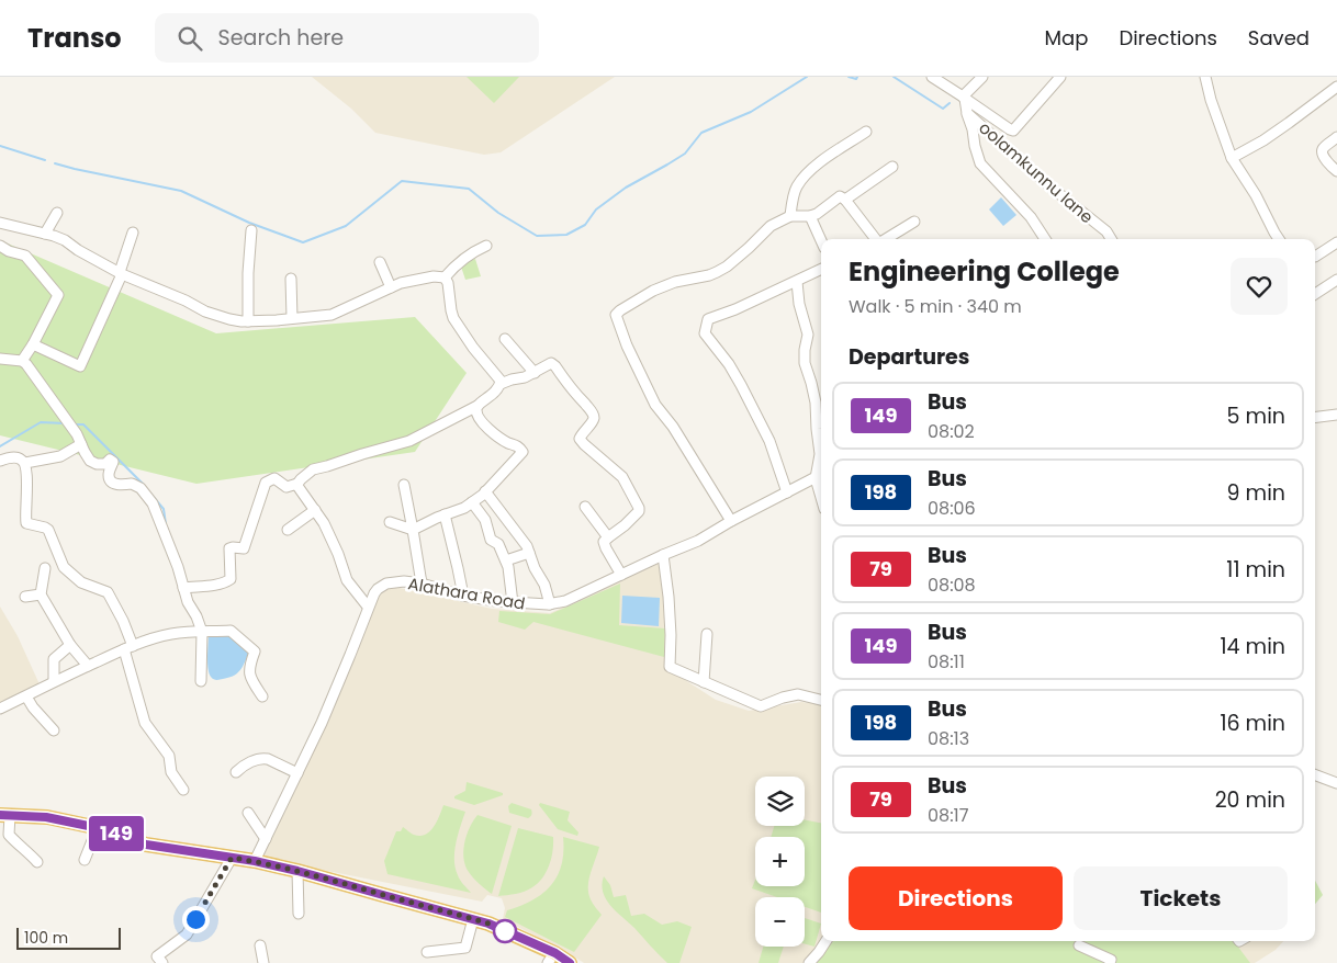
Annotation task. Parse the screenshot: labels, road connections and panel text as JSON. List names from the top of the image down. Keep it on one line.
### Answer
{"streets":{"street":["oolamkunnu lane","Alathara Road"]},"lines":["bus line 149"],"scale_bar":"100 m","page":{"header":"Transo","search":"Search here","nav":["Map","Directions","Saved"],"on_map":"149","heading":[["Engineering College","Walk · 5 min · 340 m"],"Departures"],"list":[{"mark":"149","name":"Bus","note":"08:02","value":"5 min"},{"mark":"198","name":"Bus","note":"08:06","value":"9 min"},{"mark":"79","name":"Bus","note":"08:08","value":"11 min"},{"mark":"149","name":"Bus","note":"08:11","value":"14 min"},{"mark":"198","name":"Bus","note":"08:13","value":"16 min"},{"mark":"79","name":"Bus","note":"08:17","value":"20 min"}],"map_buttons":["+","−"],"buttons":["Directions","Tickets"],"scale":"100 m"}}
